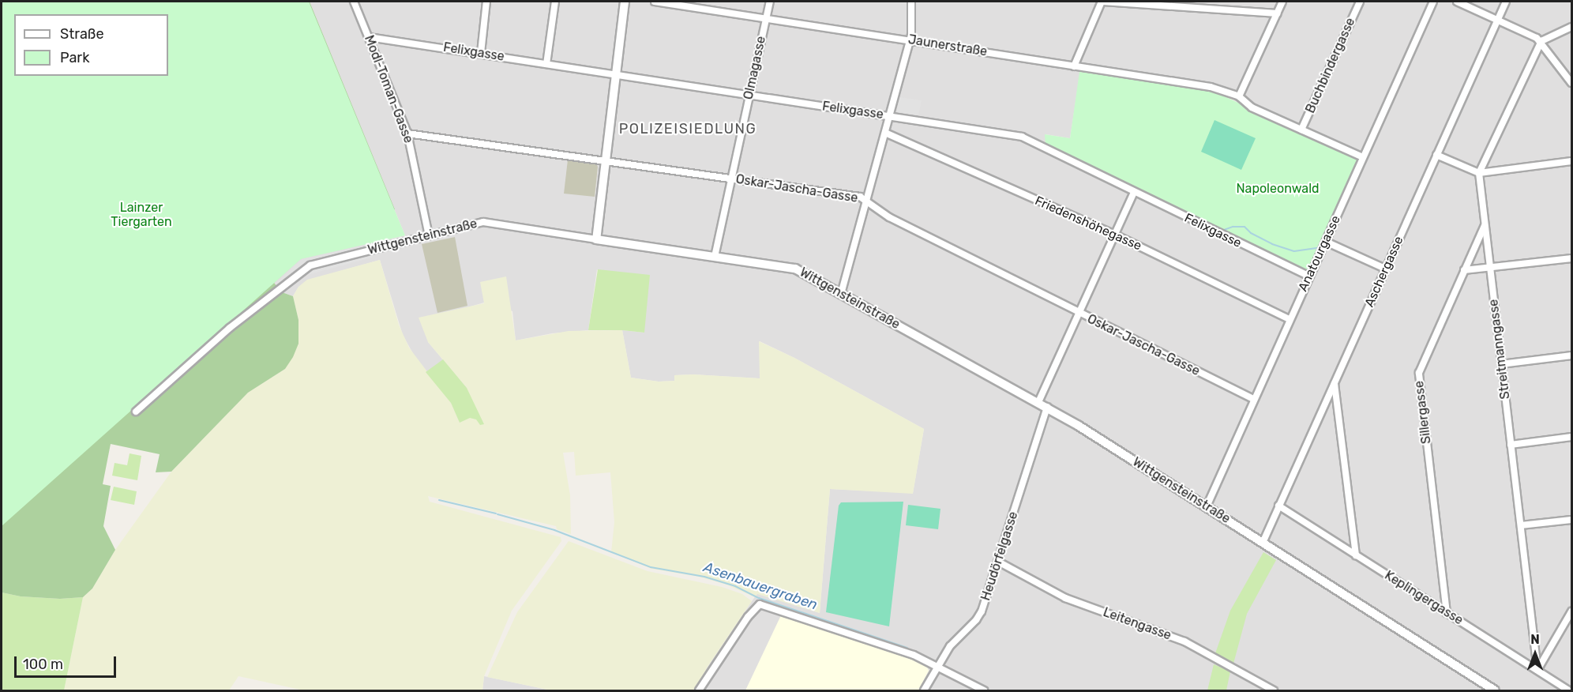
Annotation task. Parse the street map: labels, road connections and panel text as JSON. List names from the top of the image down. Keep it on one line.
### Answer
{"streets":{"street":["Jaunerstraße","Felixgasse","Buchbindergasse","Olmagasse","Modl-Toman-Gasse","Oskar-Jascha-Gasse","Friedenshöhegasse","Wittgensteinstraße","Anatourgasse","Aschergasse","Streitmanngasse","Sillergasse","Heudörfelgasse","Keplingergasse","Leitengasse"]},"crossings":[["Jaunerstraße","Buchbindergasse"],["Jaunerstraße","Olmagasse"],["Jaunerstraße","Anatourgasse"],["Felixgasse","Olmagasse"],["Felixgasse","Modl-Toman-Gasse"],["Felixgasse","Anatourgasse"],["Olmagasse","Oskar-Jascha-Gasse"],["Olmagasse","Wittgensteinstraße"],["Modl-Toman-Gasse","Oskar-Jascha-Gasse"],["Modl-Toman-Gasse","Wittgensteinstraße"],["Oskar-Jascha-Gasse","Anatourgasse"],["Friedenshöhegasse","Anatourgasse"],["Wittgensteinstraße","Anatourgasse"],["Wittgensteinstraße","Aschergasse"],["Wittgensteinstraße","Heudörfelgasse"],["Aschergasse","Keplingergasse"],["Streitmanngasse","Sillergasse"],["Streitmanngasse","Keplingergasse"],["Sillergasse","Keplingergasse"],["Heudörfelgasse","Leitengasse"]],"districts":["POLIZEISIEDLUNG"],"water":["Asenbauergraben"],"parks":["Napoleonwald","Lainzer Tiergarten"],"legend":["Straße","Park"],"scale_bar":"100 m","north":"top"}
